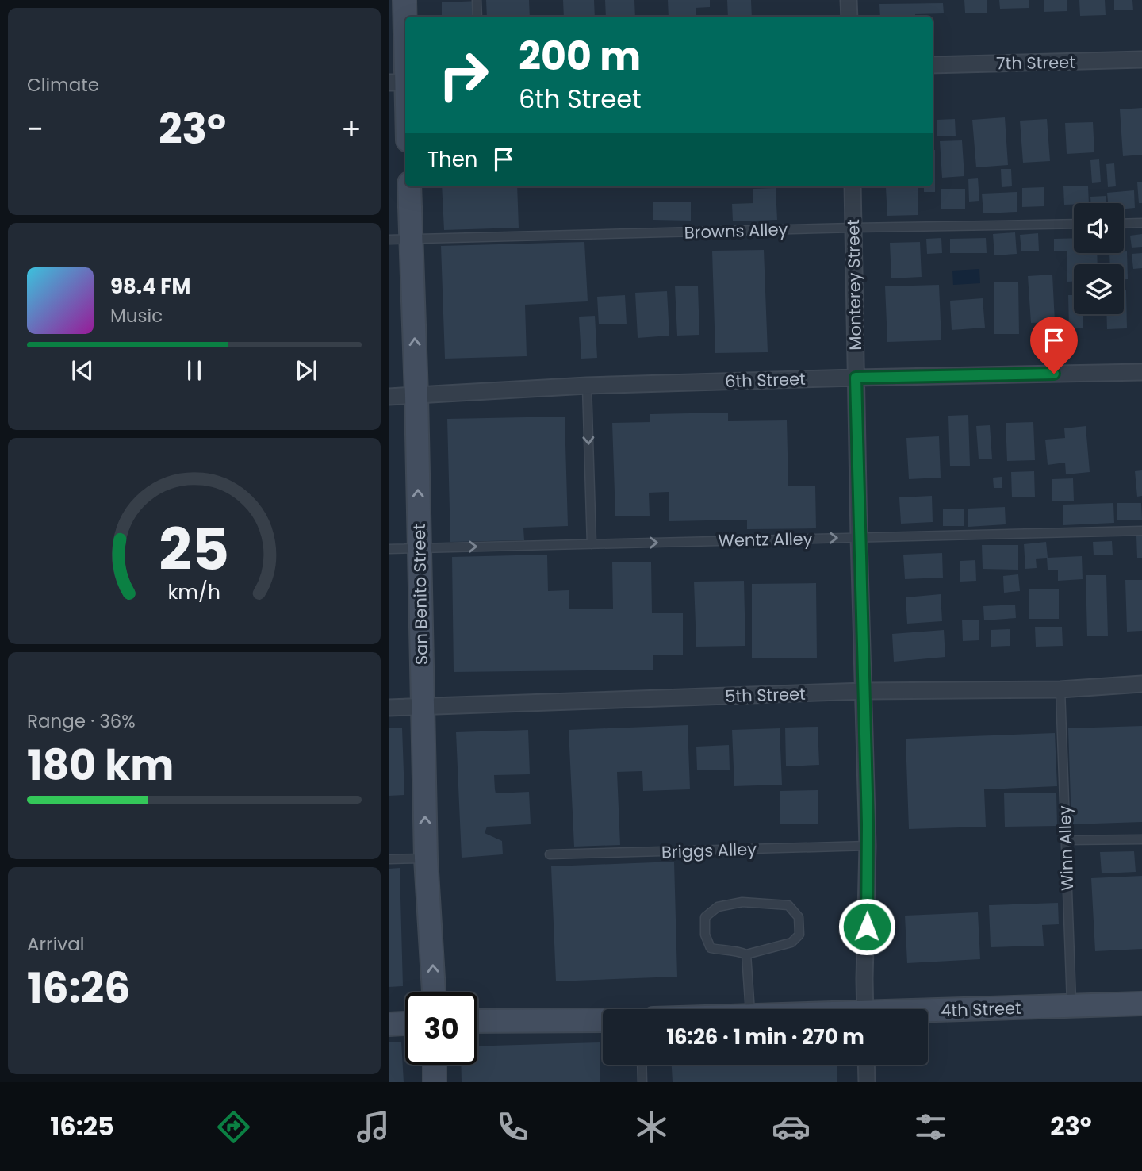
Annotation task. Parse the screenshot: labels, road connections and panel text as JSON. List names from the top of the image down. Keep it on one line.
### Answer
{"streets":{"main road":["San Benito Street","4th Street"],"street":["7th Street","Monterey Street","6th Street","5th Street"],"lane":["Browns Alley","Wentz Alley","Winn Alley","Briggs Alley"]},"crossings":[["Browns Alley","Monterey Street"],["Browns Alley","San Benito Street"],["Monterey Street","6th Street"],["Monterey Street","Wentz Alley"],["Monterey Street","5th Street"],["Monterey Street","Briggs Alley"],["6th Street","San Benito Street"],["Wentz Alley","San Benito Street"],["San Benito Street","5th Street"],["5th Street","Winn Alley"],["Winn Alley","4th Street"]],"one_way":["Wentz Alley","San Benito Street"],"page":{"tile":["Climate",["Range · 36%","180 km"],["Arrival","16:26"]],"turn":["200 m","6th Street"],"heat":["−","23°","+"],"then":"Then","song":["98.4 FM","Music"],"limit":"30","trip":"16:26 · 1 min · 270 m","tabs":["16:25","23°"],"gauge":["25","km/h"]}}
